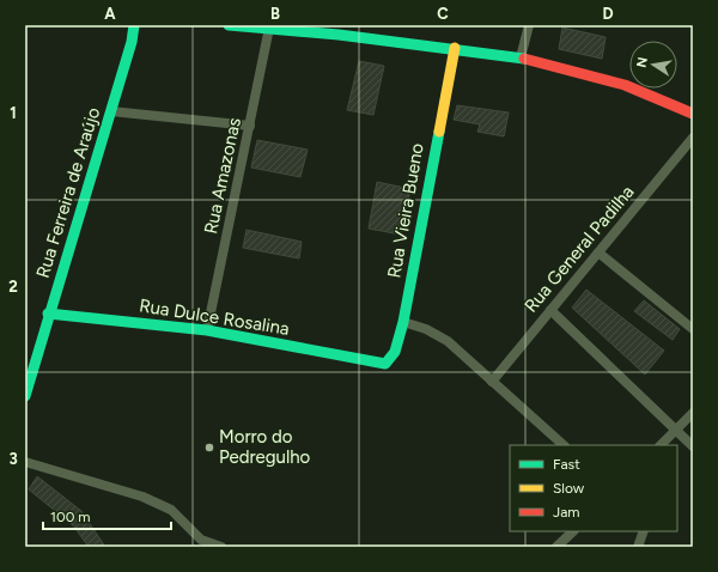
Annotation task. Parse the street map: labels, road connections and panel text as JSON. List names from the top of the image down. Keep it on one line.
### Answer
{"streets":{"street":["Rua Amazonas","Rua Ferreira de Araújo","Rua Vieira Bueno","Rua General Padilha","Rua Dulce Rosalina"]},"crossings":[["Rua Amazonas","Rua Dulce Rosalina"],["Rua Ferreira de Araújo","Rua Dulce Rosalina"],["Rua Vieira Bueno","Rua Dulce Rosalina"]],"places":["Morro do Pedregulho"],"legend":["Fast","Slow","Jam"],"scale_bar":"100 m","north":"left","grid":{"columns":["A","B","C","D"],"rows":["1","2","3"]}}
